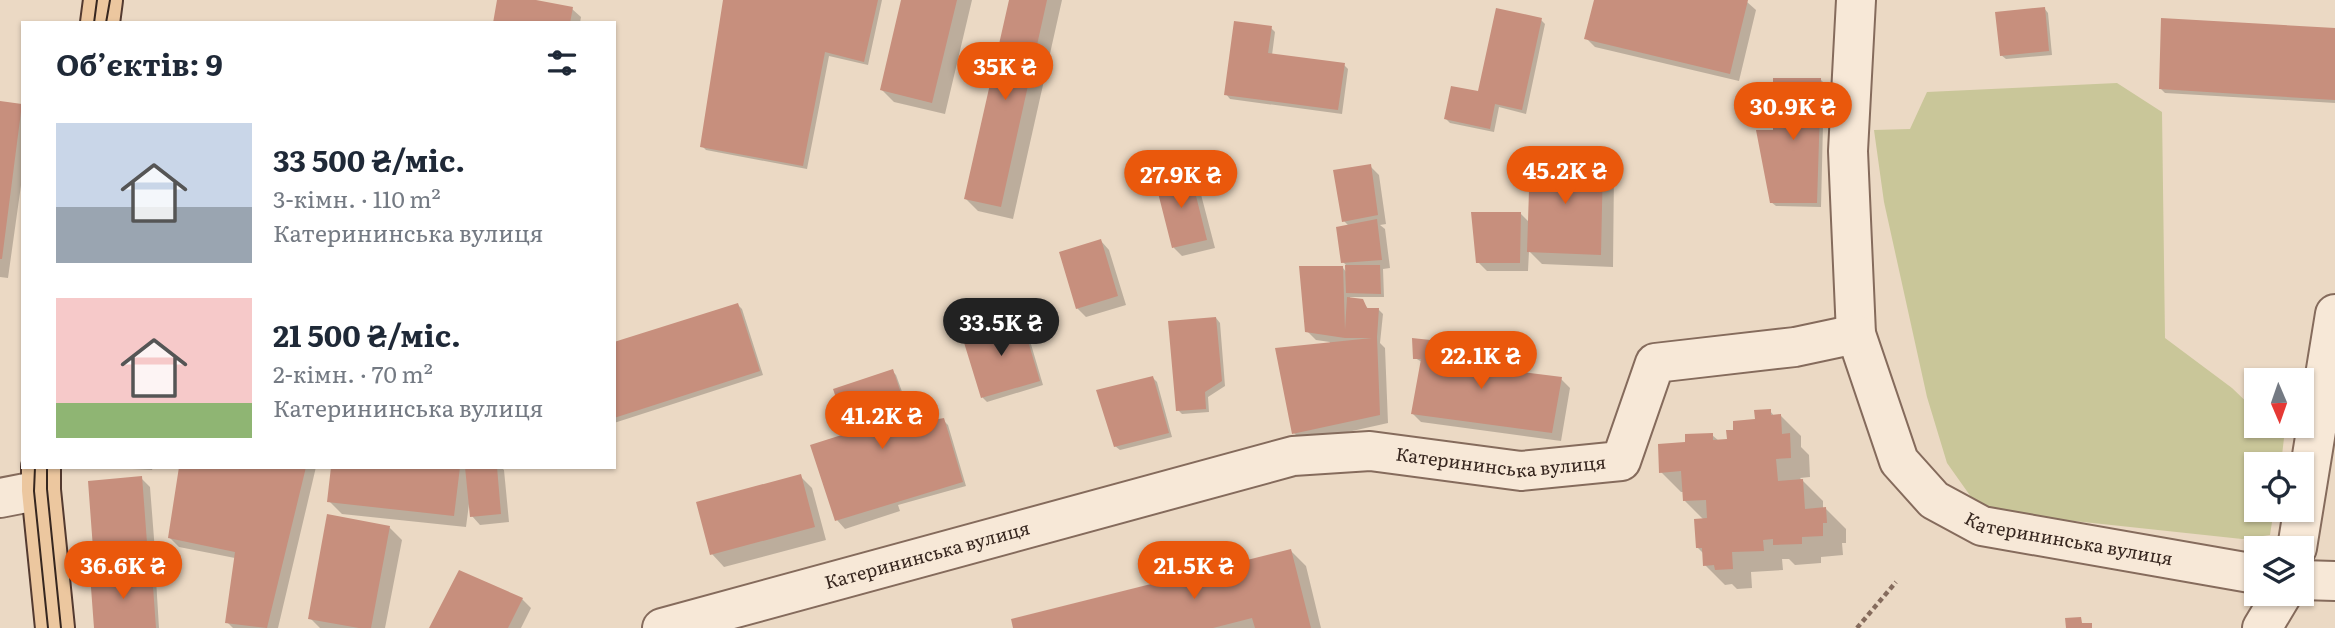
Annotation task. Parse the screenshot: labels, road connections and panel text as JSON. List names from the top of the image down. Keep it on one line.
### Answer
{"streets":{"street":["Катерининська вулиця"]},"north":"bottom","page":{"heading":"Об’єктів: 9","price":["35K ₴","30.9K ₴","45.2K ₴","27.9K ₴","33.5K ₴","22.1K ₴","41.2K ₴","36.6K ₴","21.5K ₴"],"list":[{"name":"33 500 ₴/міс.","note":"3-кімн. · 110 m² · Катерининська вулиця"},{"name":"21 500 ₴/міс.","note":"2-кімн. · 70 m² · Катерининська вулиця"}]}}
